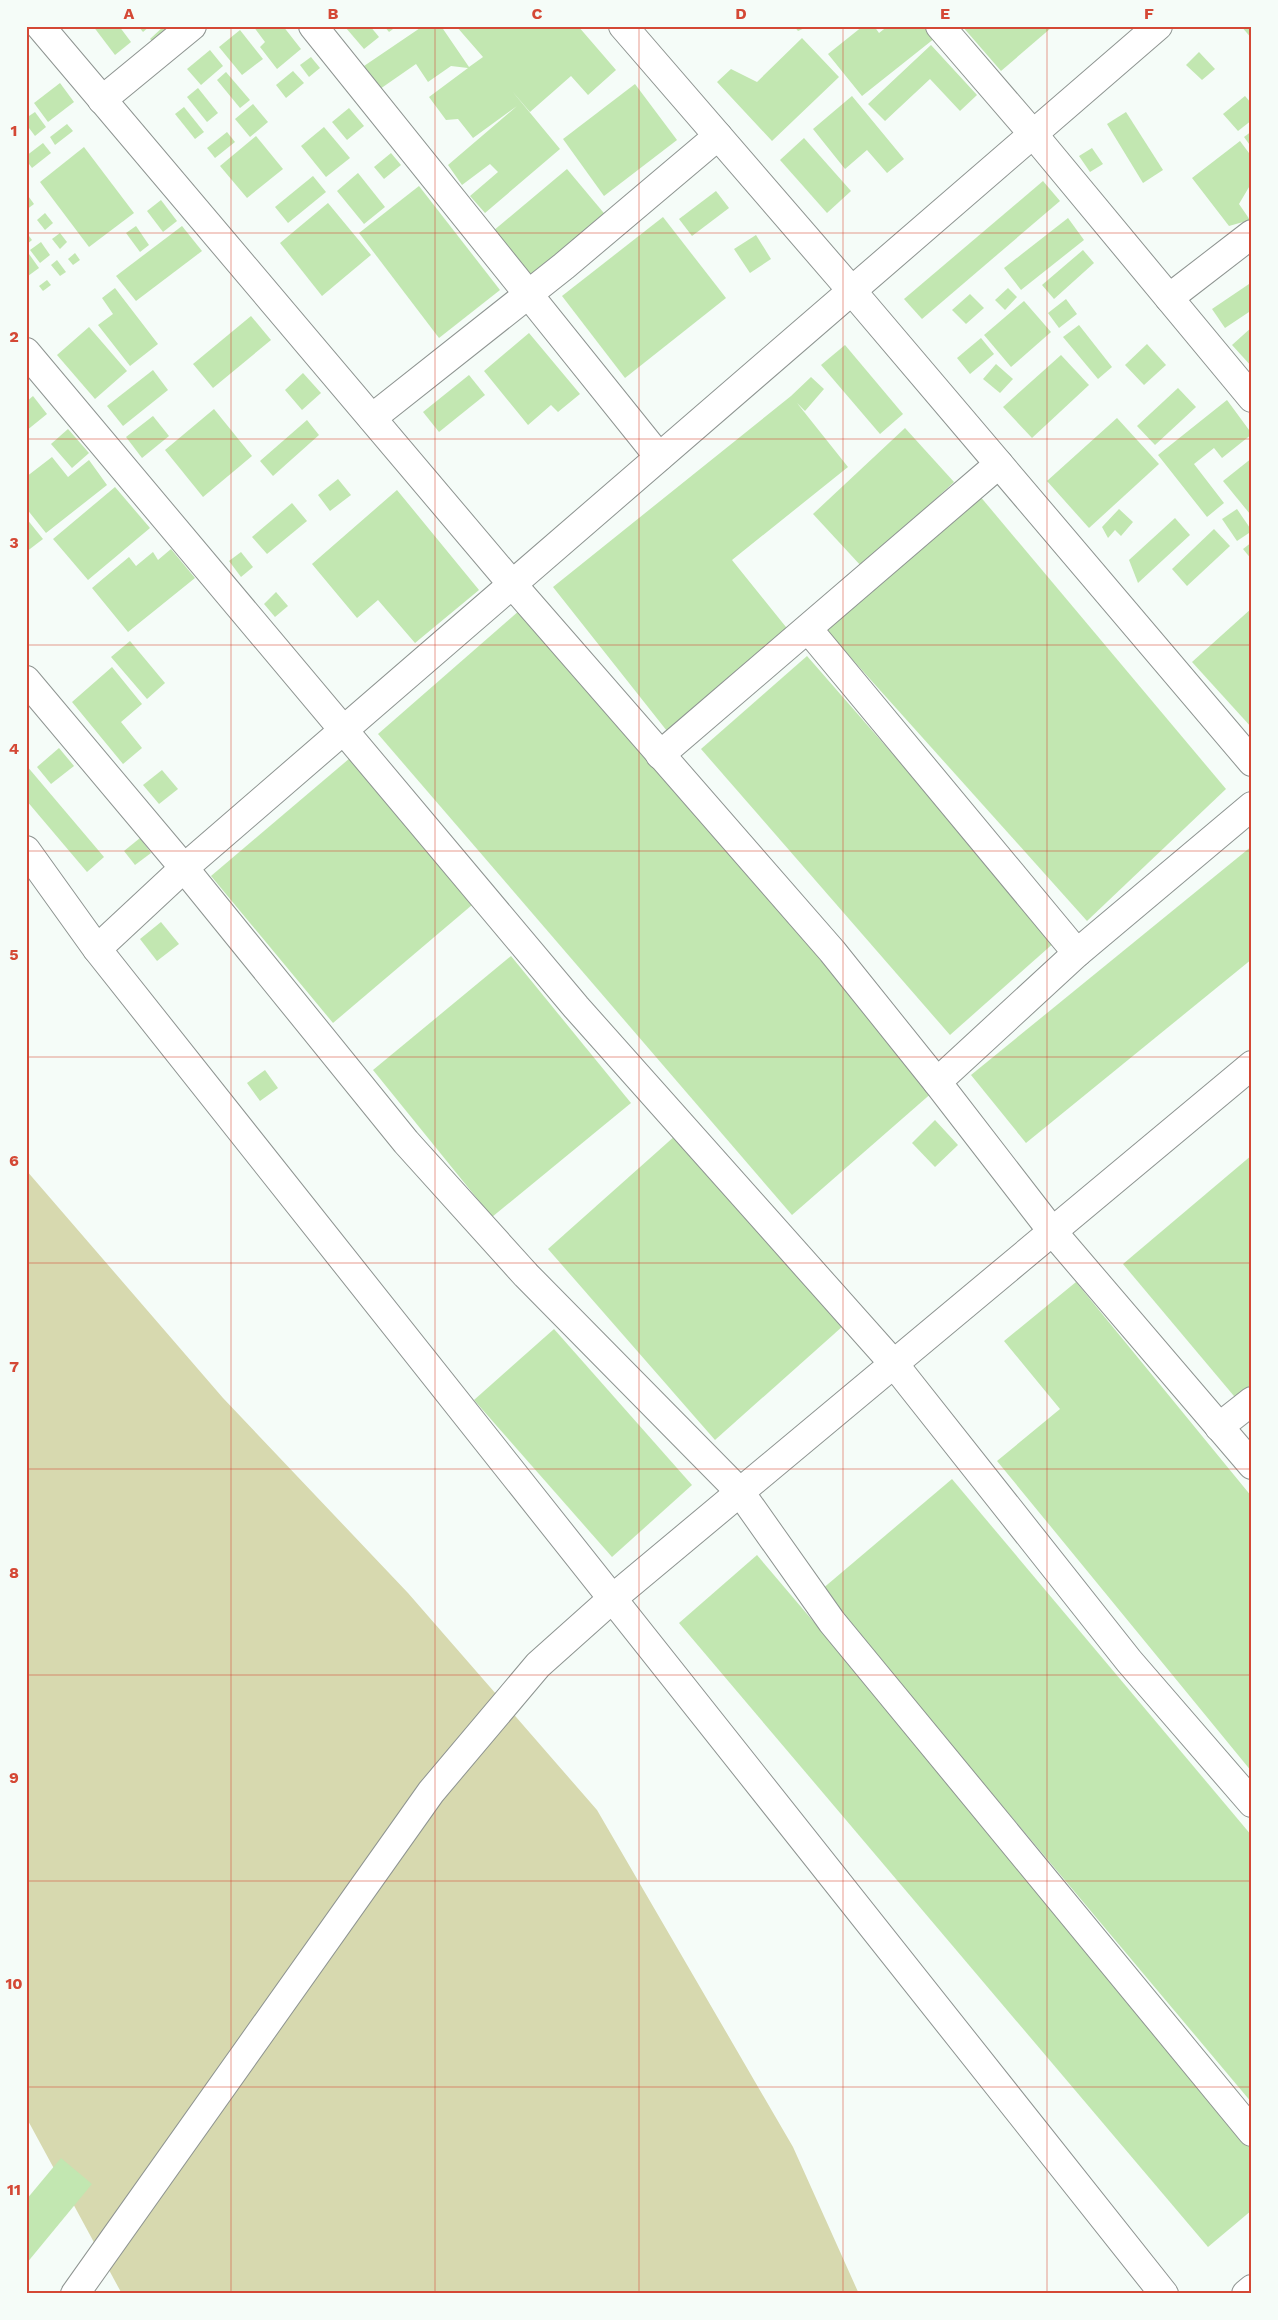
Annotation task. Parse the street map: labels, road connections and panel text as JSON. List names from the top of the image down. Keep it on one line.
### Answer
{"grid":{"columns":["A","B","C","D","E","F"],"rows":["1","2","3","4","5","6","7","8","9","10","11"]}}
